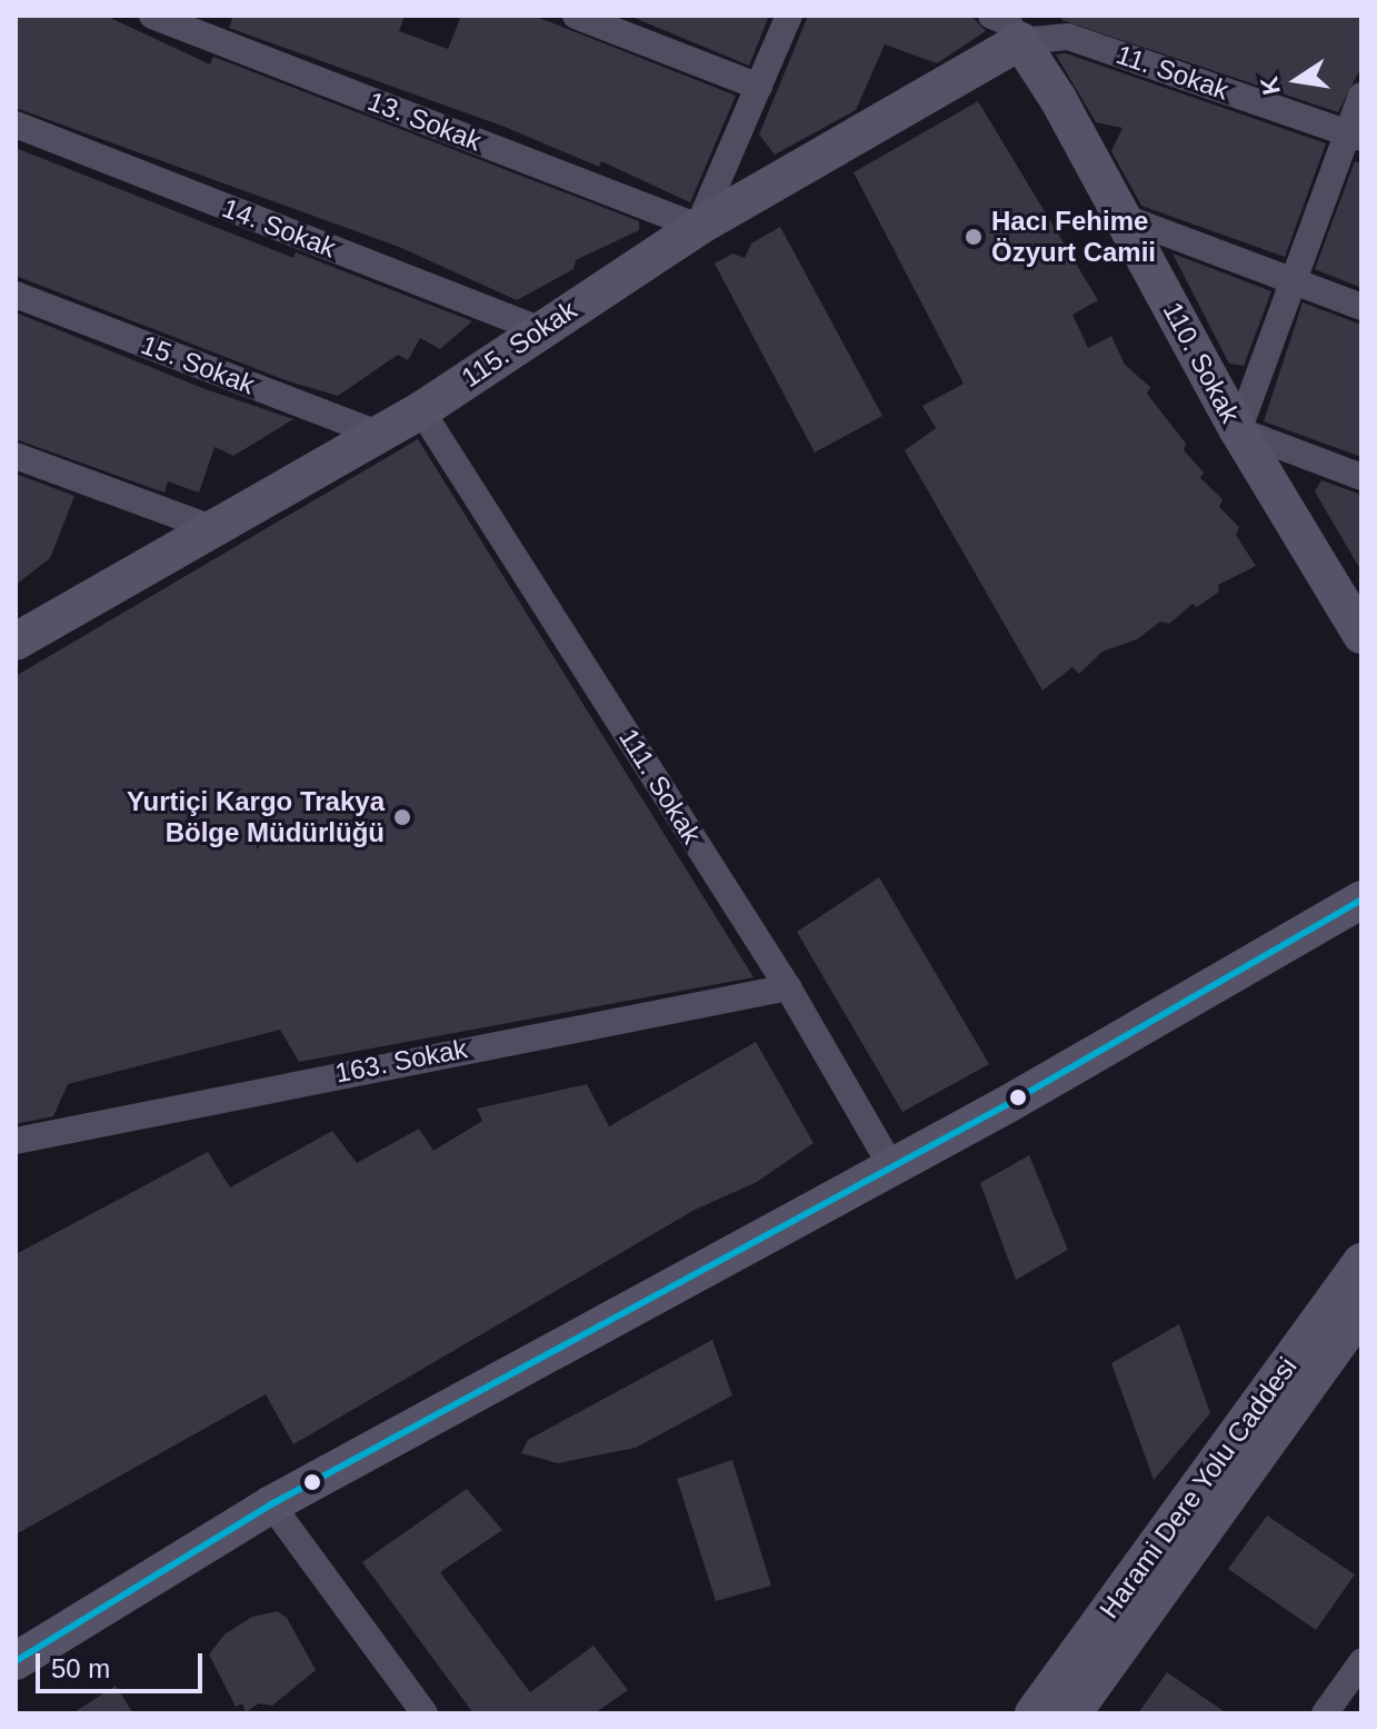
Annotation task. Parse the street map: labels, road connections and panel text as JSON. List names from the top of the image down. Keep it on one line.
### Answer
{"streets":{"street":["11. Sokak","13. Sokak","14. Sokak","115. Sokak","110. Sokak","15. Sokak","111. Sokak","163. Sokak","Harami Dere Yolu Caddesi"]},"crossings":[["11. Sokak","115. Sokak"],["11. Sokak","110. Sokak"],["13. Sokak","115. Sokak"],["14. Sokak","115. Sokak"],["115. Sokak","110. Sokak"],["115. Sokak","15. Sokak"],["115. Sokak","111. Sokak"],["111. Sokak","163. Sokak"]],"places":["Hacı Fehime Özyurt Camii","Yurtiçi Kargo Trakya Bölge Müdürlüğü"],"scale_bar":"50 m","north":"left"}
